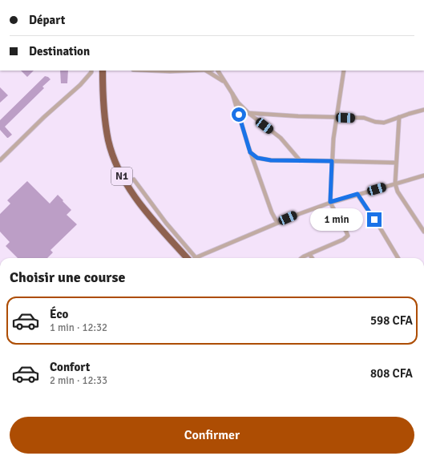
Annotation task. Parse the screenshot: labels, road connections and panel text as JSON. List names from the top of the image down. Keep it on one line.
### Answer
{"streets":{"highway":["N1"]},"page":{"banner":["Départ","Destination"],"bubble":"1 min","heading":"Choisir une course","list":[{"name":"Éco","note":"1 min · 12:32","value":"598 CFA"},{"name":"Confort","note":"2 min · 12:33","value":"808 CFA"}],"buttons":"Confirmer"}}
